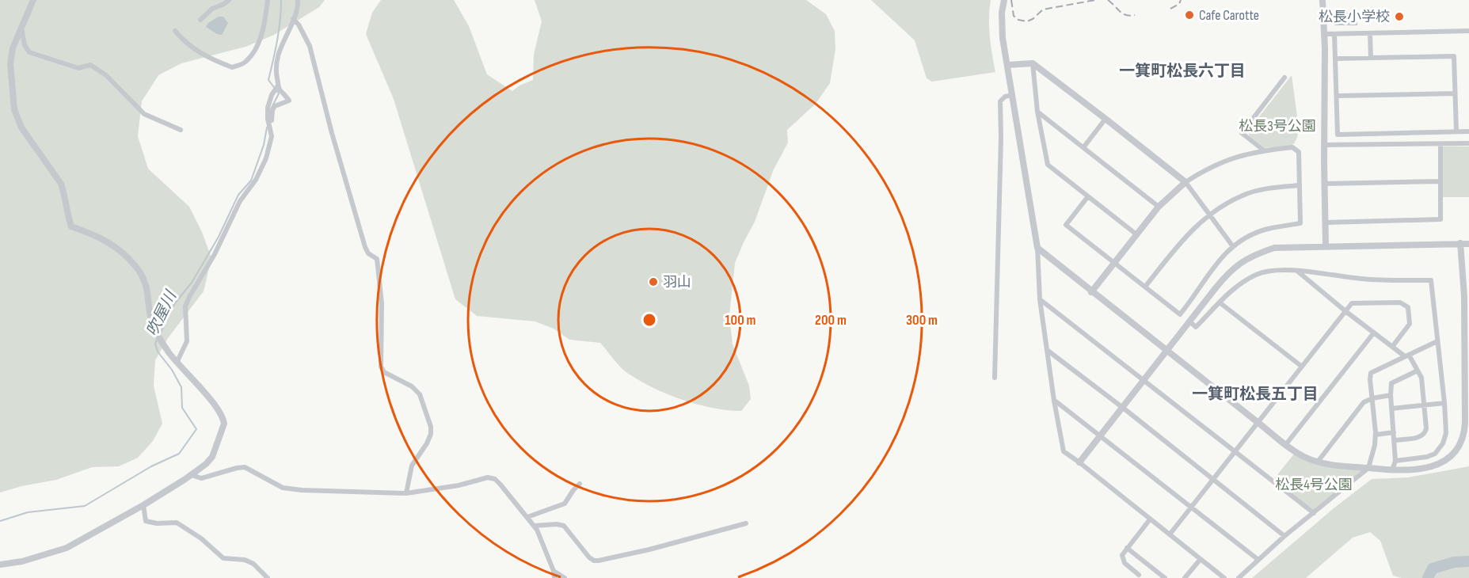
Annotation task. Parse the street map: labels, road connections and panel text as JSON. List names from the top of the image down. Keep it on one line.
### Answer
{"districts":["一箕町松長六丁目","一箕町松長五丁目"],"water":["吹屋川"],"parks":["松長3号公園","松長4号公園"],"places":["Cafe Carotte","松長小学校","羽山"],"rings":["100 m","200 m","300 m"]}
